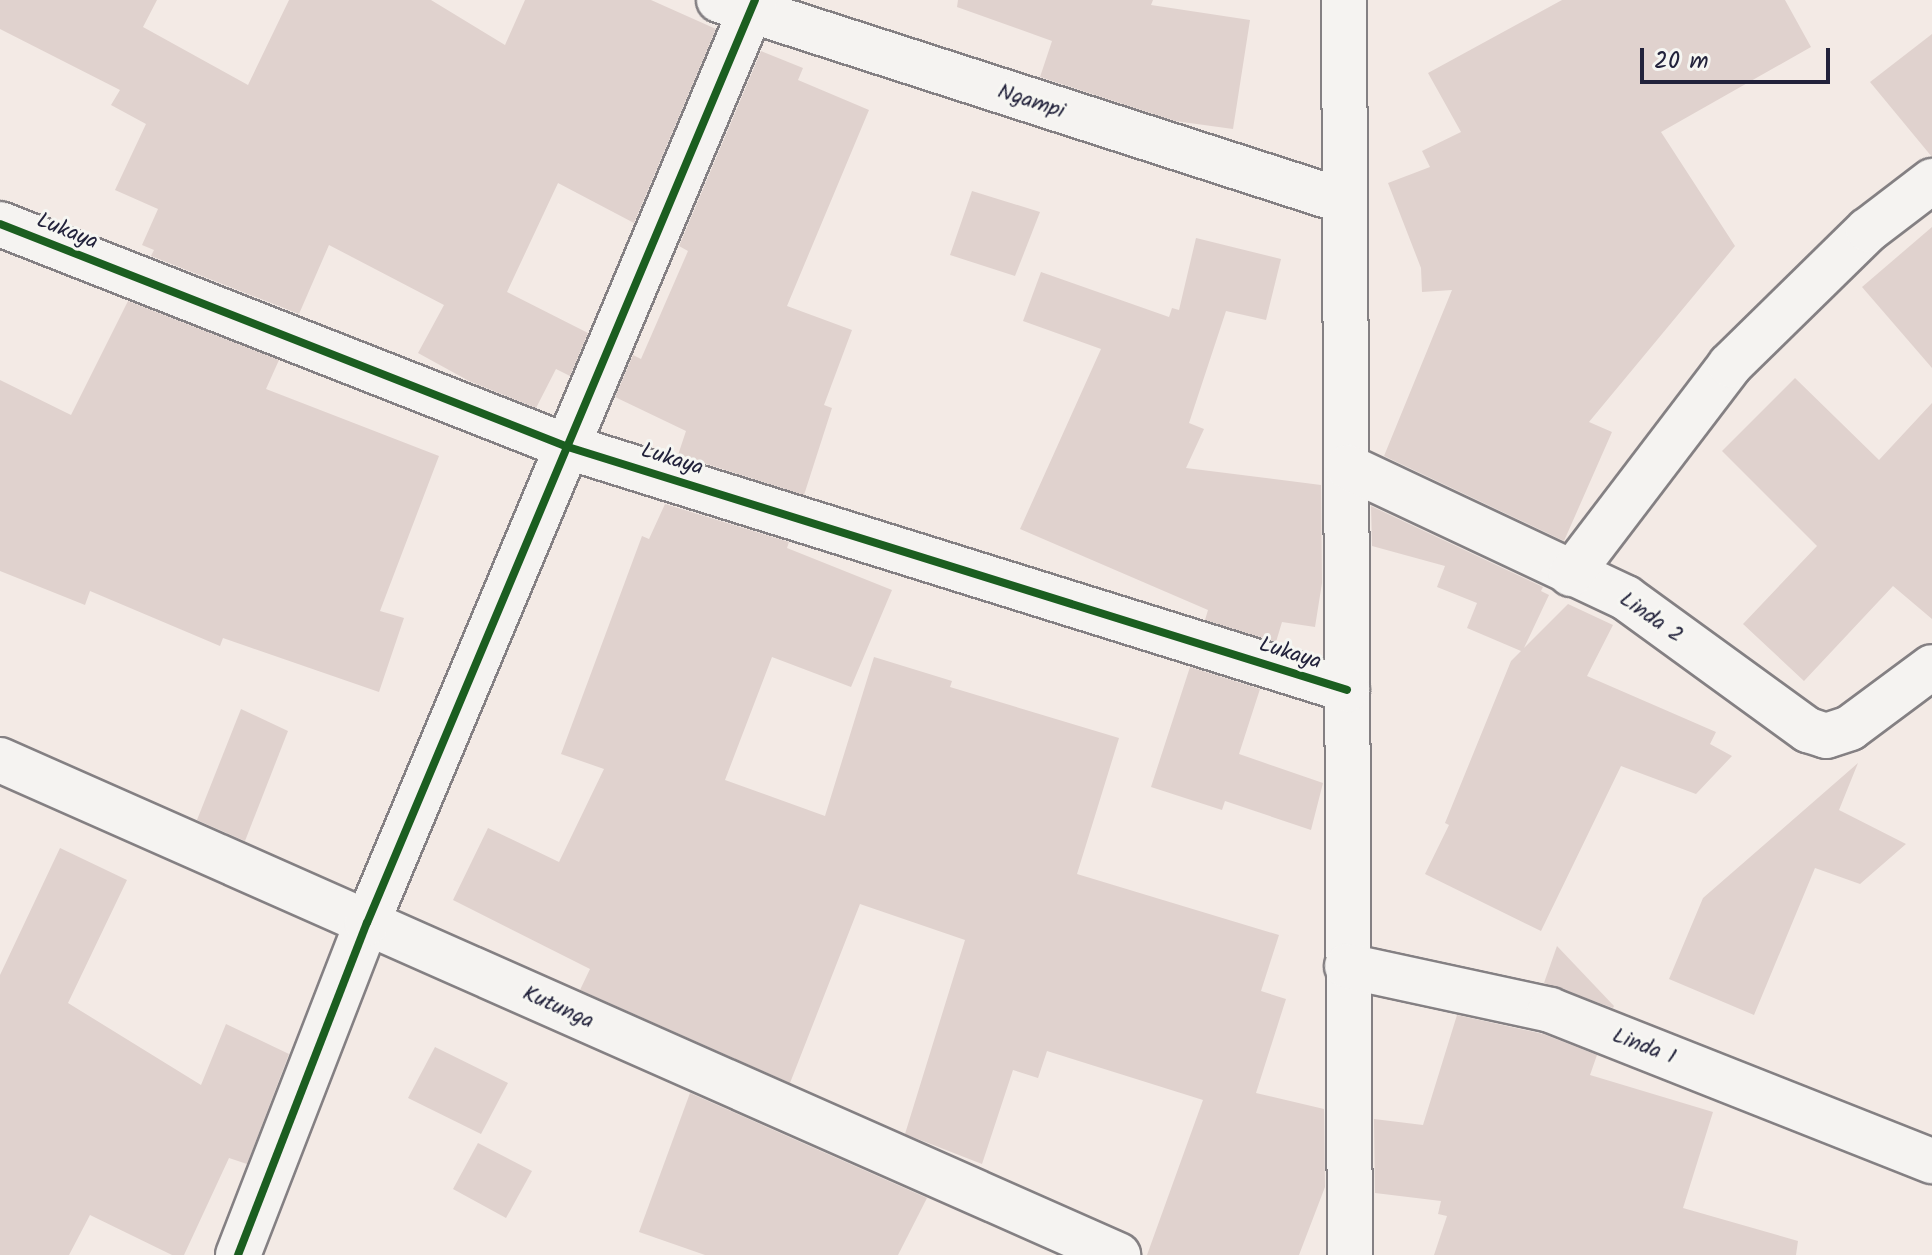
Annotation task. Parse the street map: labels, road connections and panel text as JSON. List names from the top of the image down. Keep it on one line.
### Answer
{"streets":{"street":["Ngampi","Lukaya","Linda 2","Kutunga","Linda 1"]},"scale_bar":"20 m"}
